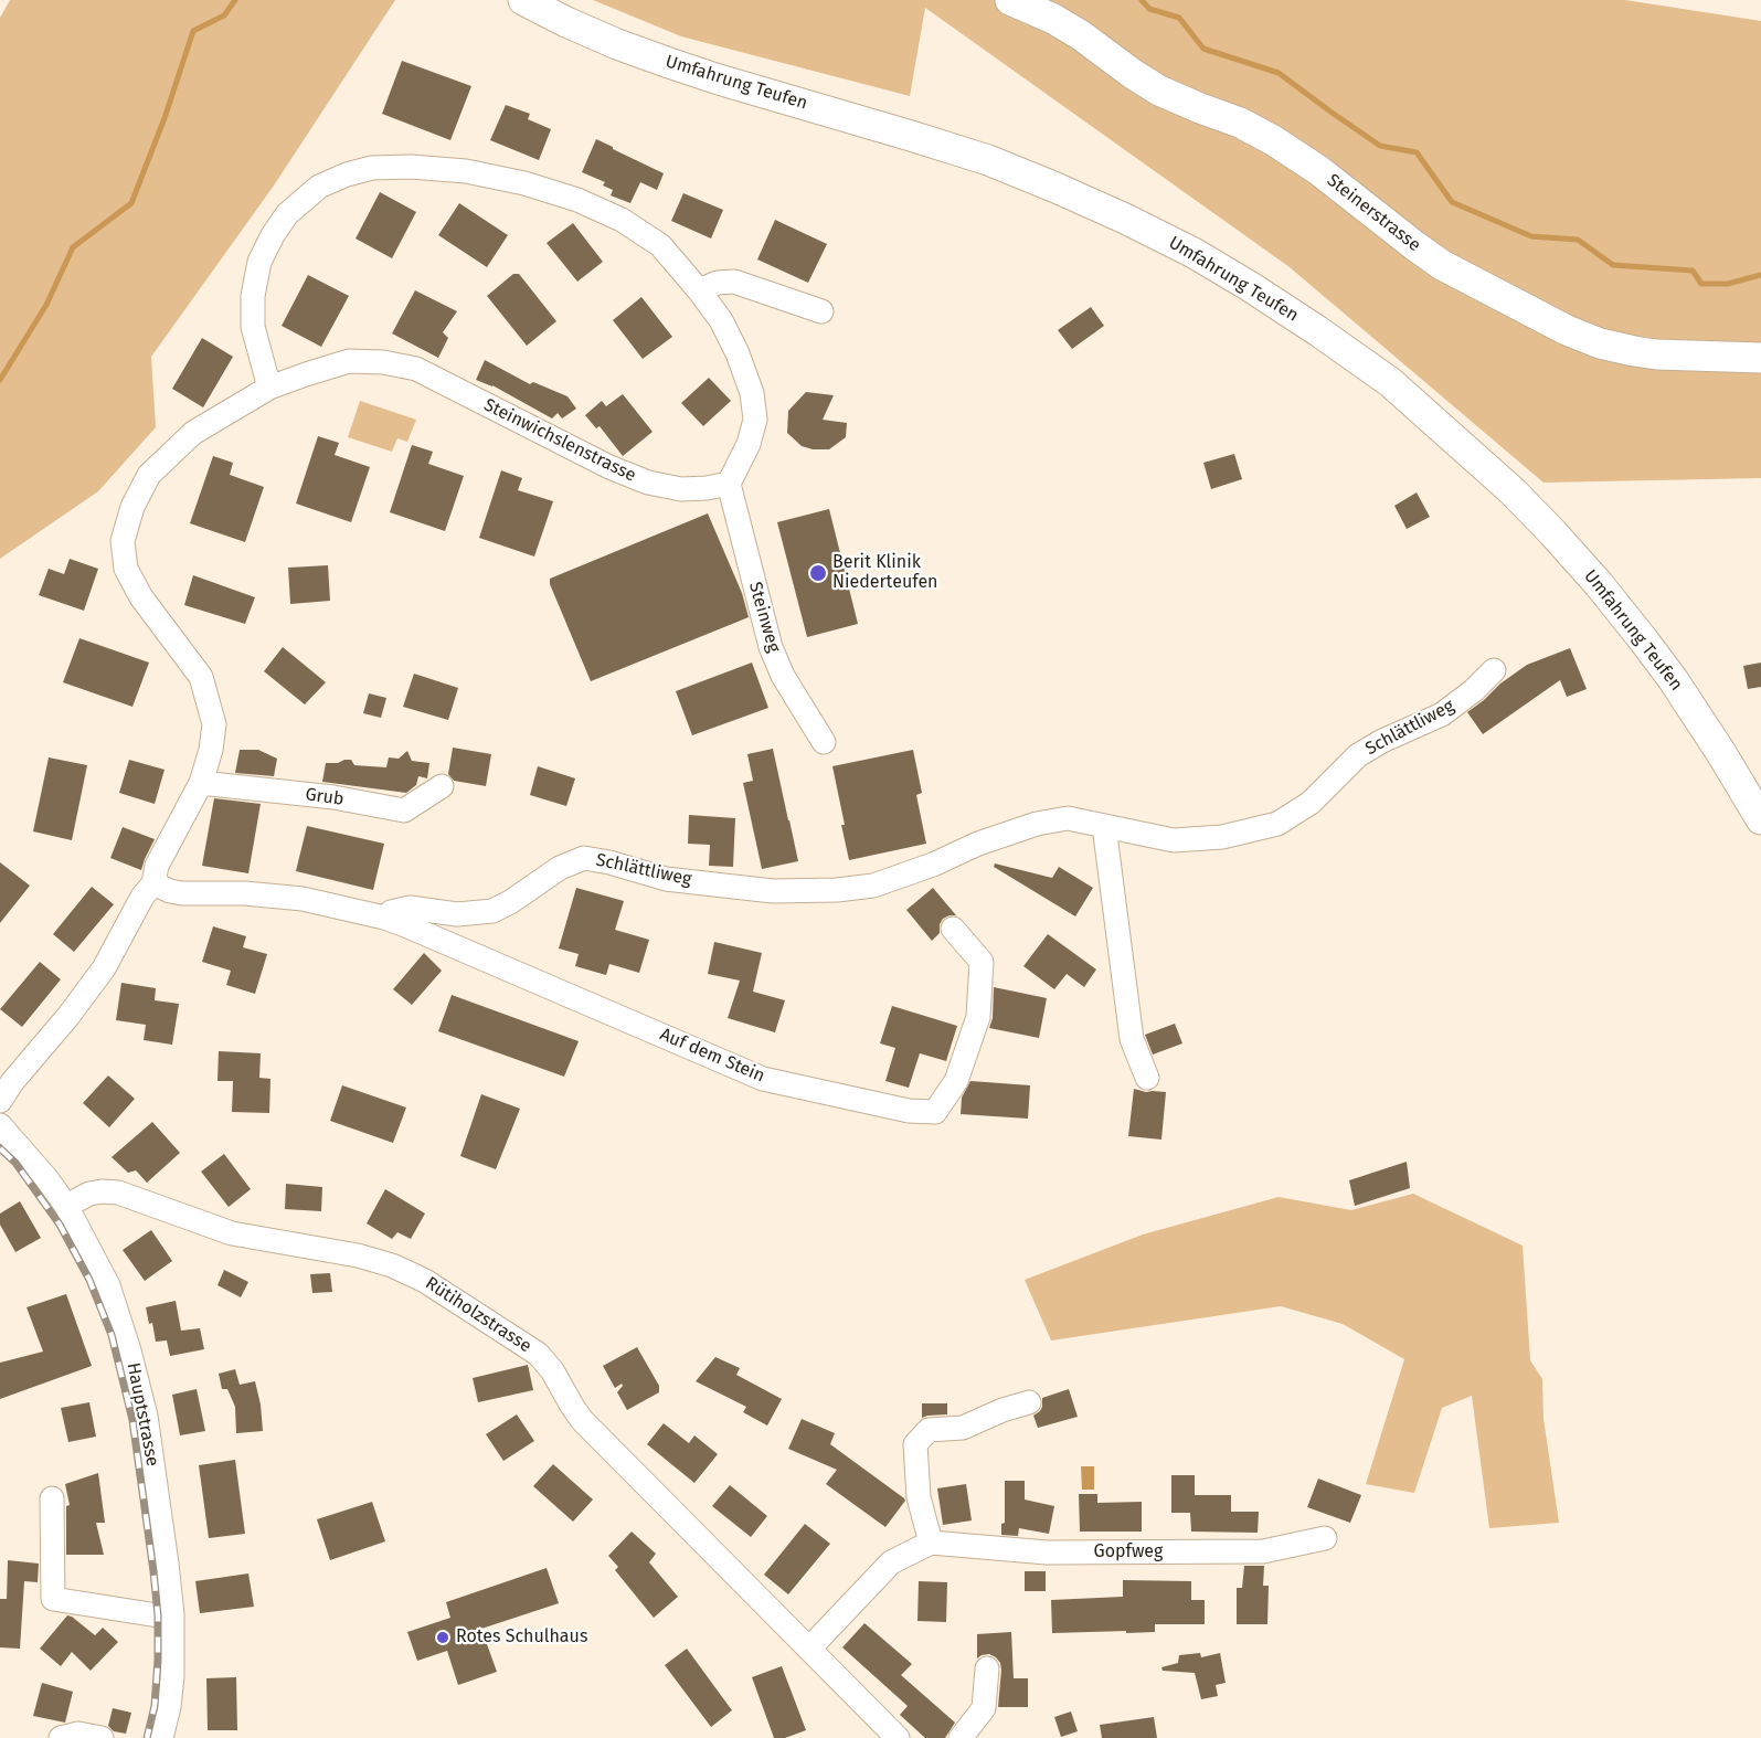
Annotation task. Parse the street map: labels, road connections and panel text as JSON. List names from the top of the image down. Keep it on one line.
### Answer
{"streets":{"main road":["Umfahrung Teufen","Steinerstrasse"],"street":["Steinwichslenstrasse","Steinweg","Schlättliweg","Grub","Auf dem Stein","Rütiholzstrasse","Hauptstrasse","Gopfweg"]},"crossings":[["Steinwichslenstrasse","Steinweg"],["Steinwichslenstrasse","Schlättliweg"],["Steinwichslenstrasse","Grub"],["Schlättliweg","Auf dem Stein"],["Rütiholzstrasse","Hauptstrasse"]],"places":["Berit Klinik Niederteufen","Rotes Schulhaus"]}
